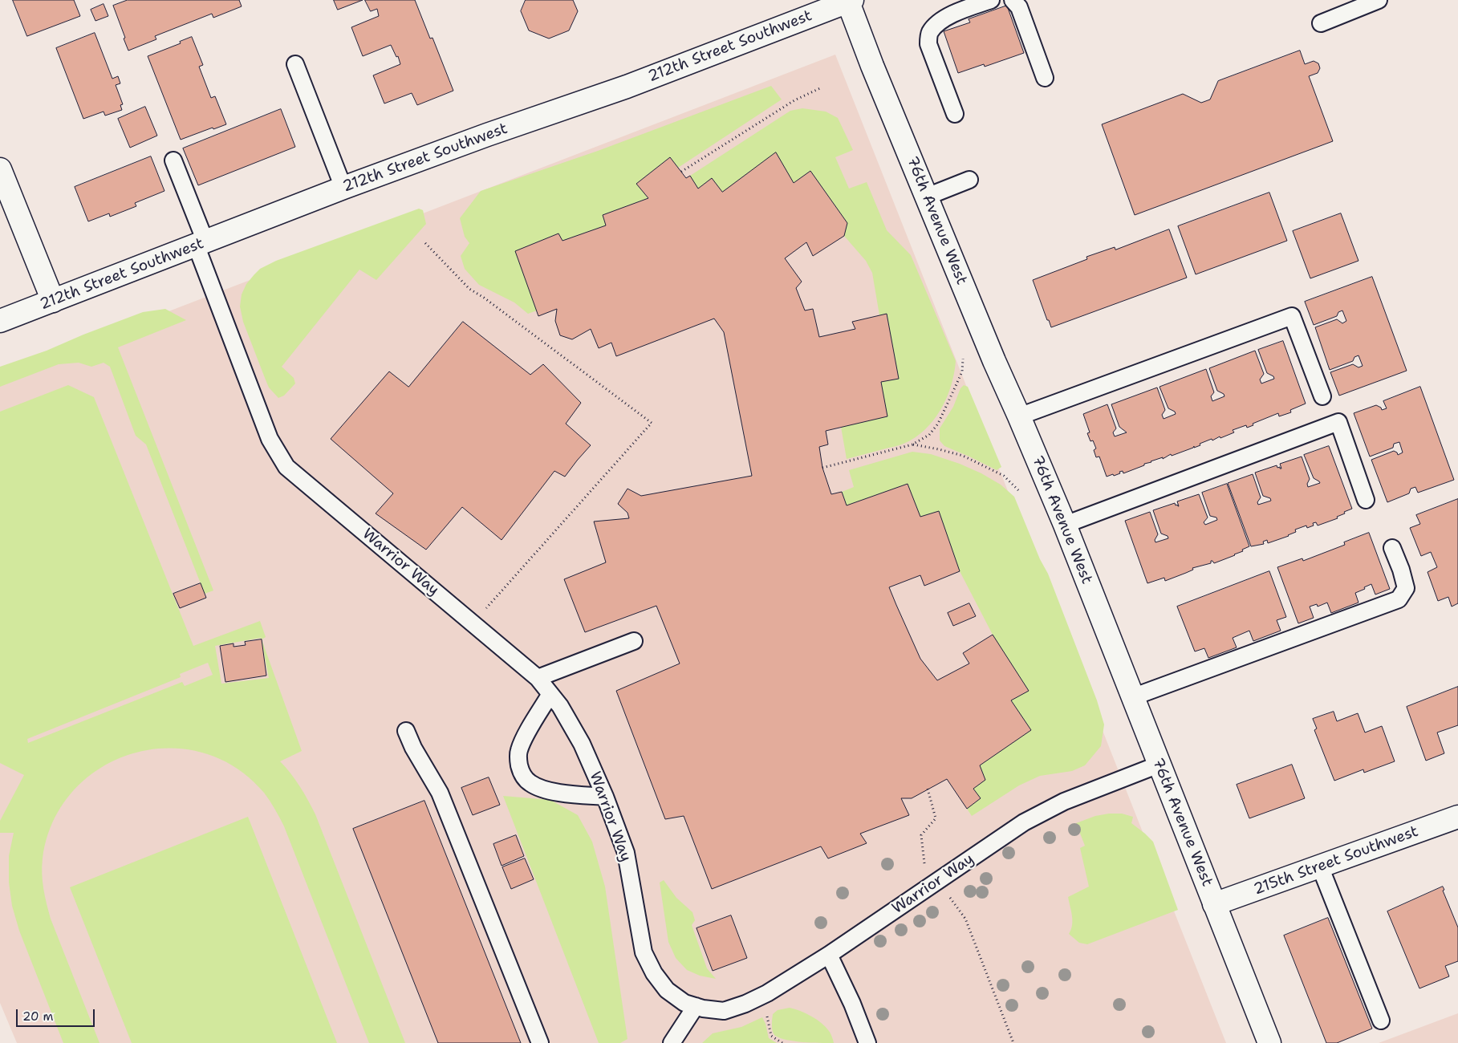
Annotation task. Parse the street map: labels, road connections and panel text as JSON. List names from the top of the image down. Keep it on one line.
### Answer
{"streets":{"street":["212th Street Southwest","76th Avenue West","215th Street Southwest"],"lane":["Warrior Way"]},"crossings":[["212th Street Southwest","76th Avenue West"],["212th Street Southwest","Warrior Way"],["76th Avenue West","Warrior Way"],["76th Avenue West","215th Street Southwest"]],"scale_bar":"20 m"}
